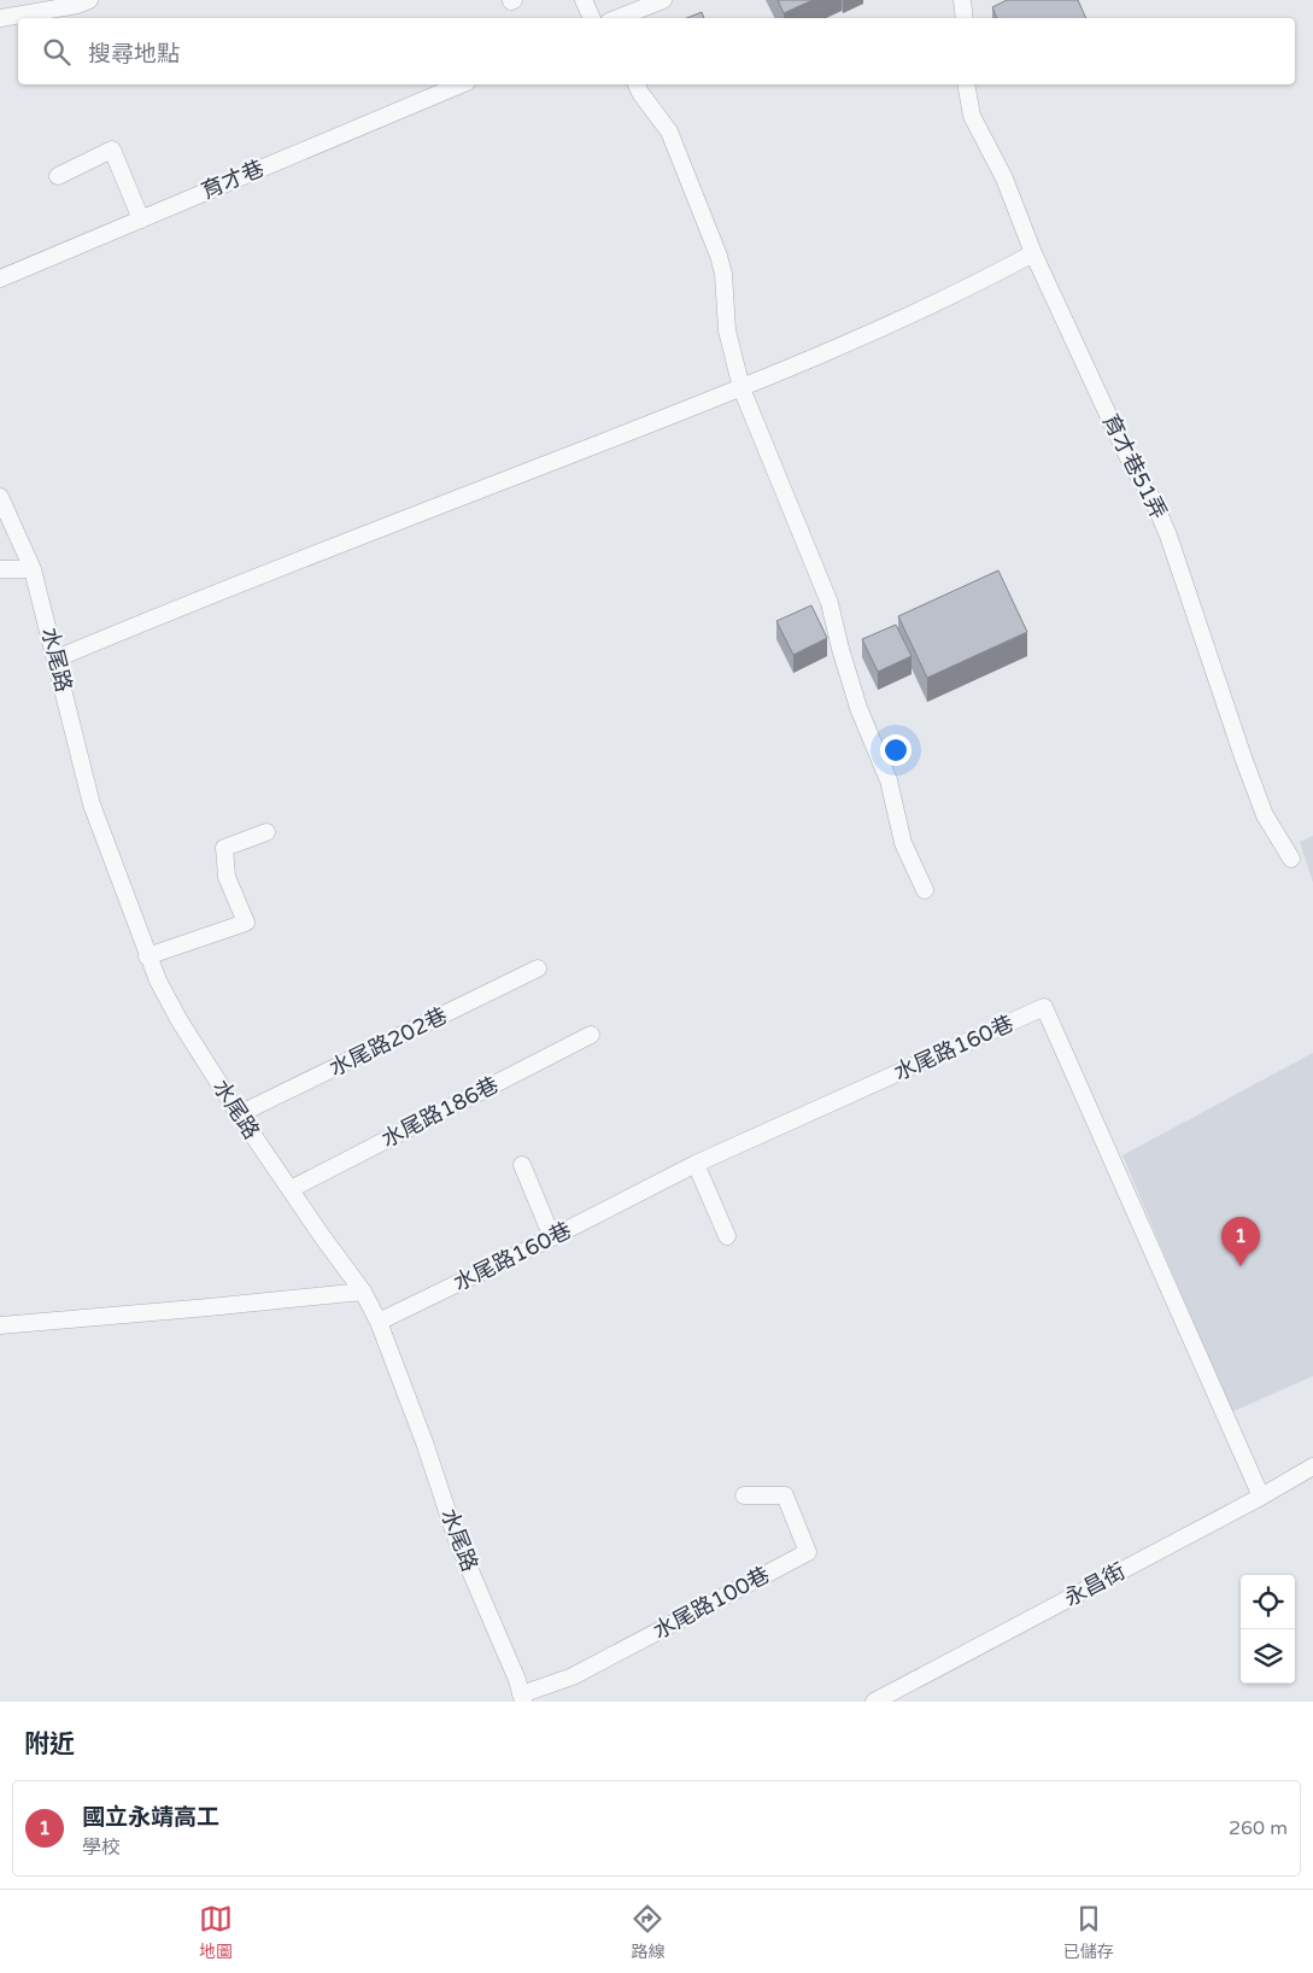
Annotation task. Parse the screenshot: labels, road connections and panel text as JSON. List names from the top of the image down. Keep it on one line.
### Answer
{"streets":{"street":["育才巷","育才巷51弄","水尾路","水尾路202巷","水尾路160巷","水尾路186巷","永昌街","水尾路100巷"]},"crossings":[["水尾路","水尾路202巷"],["水尾路","水尾路160巷"],["水尾路","水尾路186巷"],["水尾路","水尾路100巷"],["水尾路160巷","永昌街"]],"page":{"search":"搜尋地點","pins":"1","heading":"附近","list":[{"mark":"1","name":"國立永靖高工","note":"學校","value":"260 m"}],"nav":["地圖","路線","已儲存"]}}
